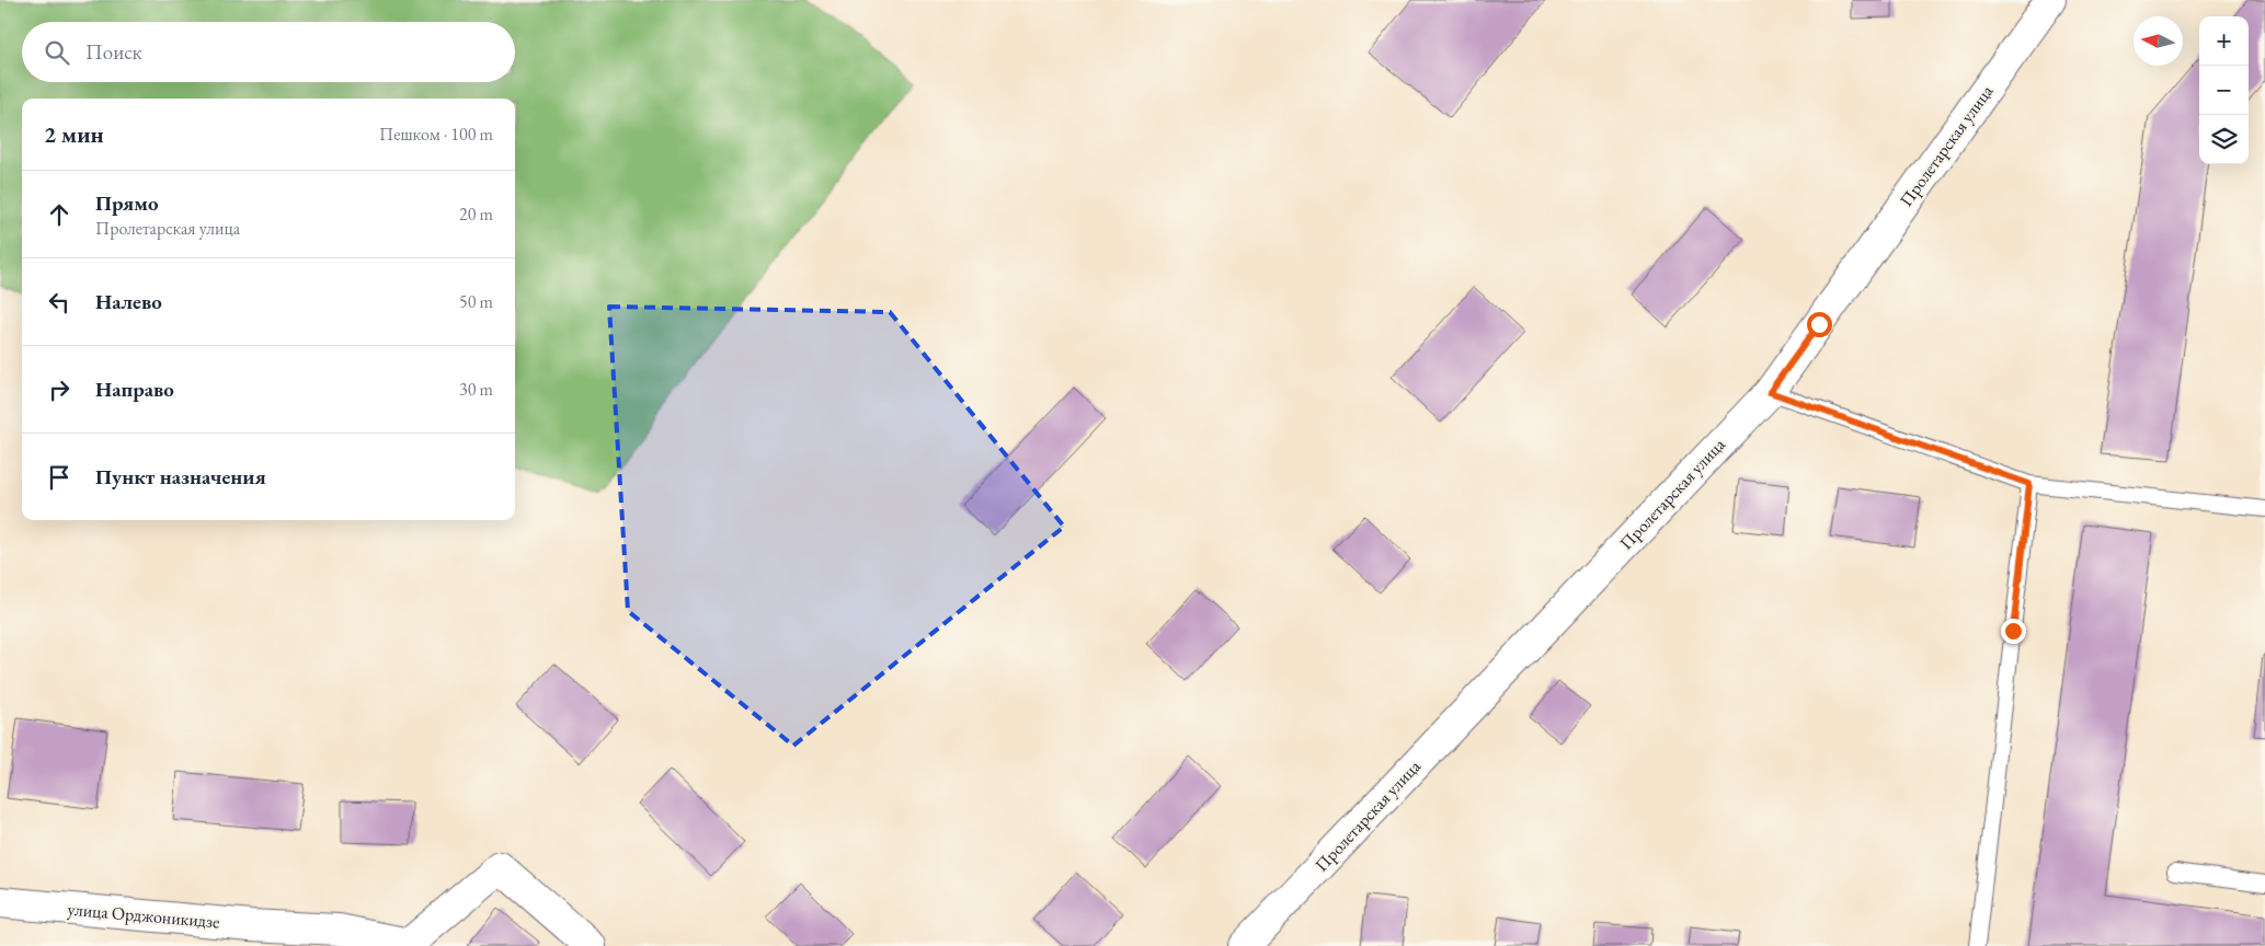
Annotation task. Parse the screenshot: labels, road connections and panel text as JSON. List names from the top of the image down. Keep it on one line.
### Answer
{"streets":{"street":["Пролетарская улица","улица Орджоникидзе"]},"north":"left","page":{"map_buttons":["+","−"],"search":"Поиск","heading":["2 мин","Пешком · 100 m"],"list":[["Прямо","Пролетарская улица","20 m"],["Налево","50 m"],["Направо","30 m"],"Пункт назначения"]}}
